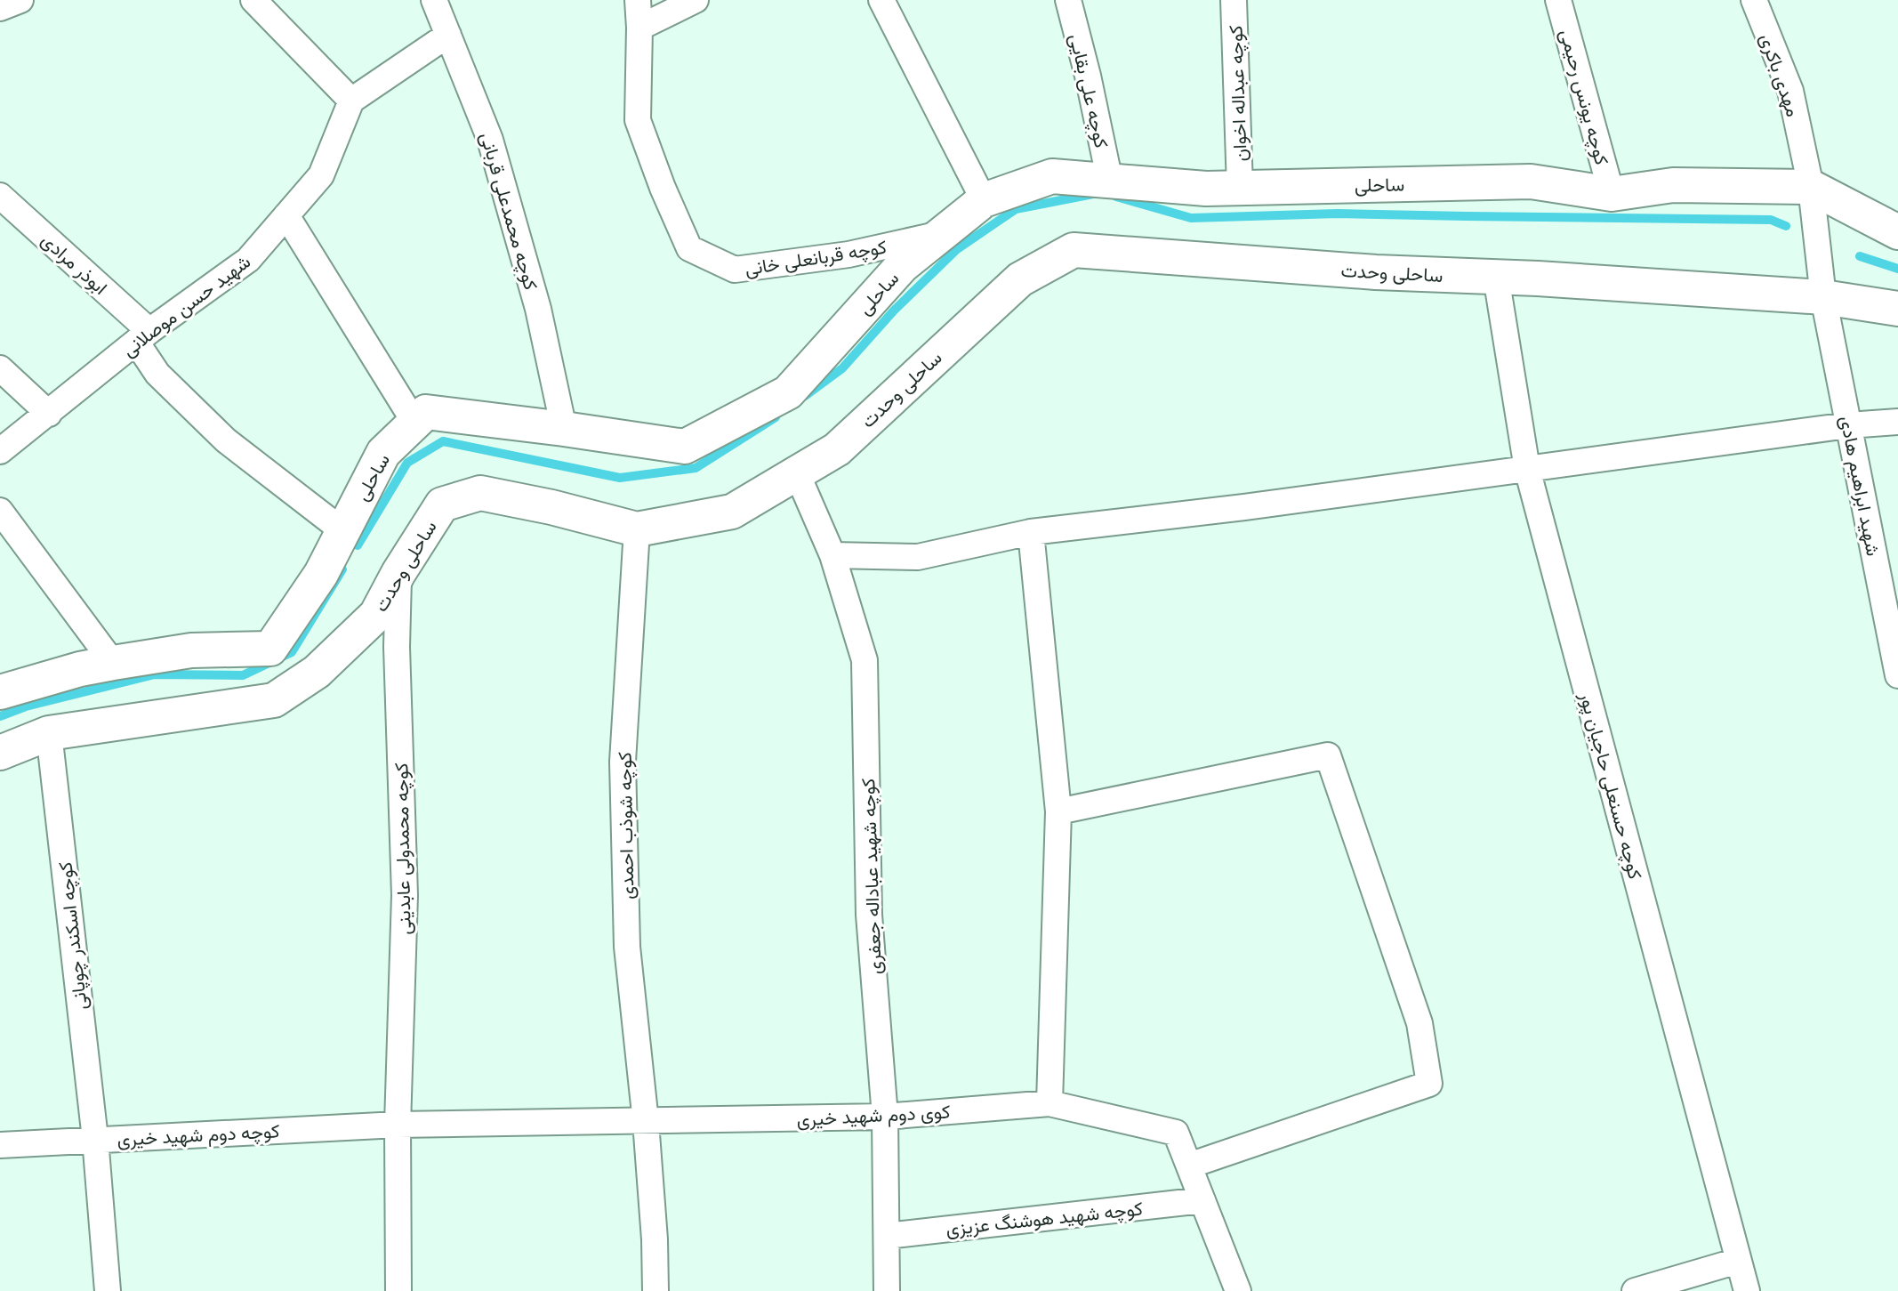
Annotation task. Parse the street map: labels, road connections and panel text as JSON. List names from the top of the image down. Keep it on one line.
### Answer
{"streets":{"street":["مهدی باکری","کوچه علی بقایی","کوچه عبداله اخوان","کوچه یونس رحیمی","ساحلی","کوچه محمدعلی قربانی","کوچه قربانعلی خانی","ابوذر مرادی","ساحلی وحدت","شهید حسن موصلانی","شهید ابراهیم هادی","کوچه حسنعلی حاجیان پور","کوچه شوذب احمدی","کوچه محمدولی عابدینی","کوچه شهید عباداله جعفری","کوچه اسکندر چوپانی","کوی دوم شهید خیری","کوچه دوم شهید خیری","کوچه شهید هوشنگ عزیزی"]},"crossings":[["مهدی باکری","ساحلی"],["مهدی باکری","ساحلی وحدت"],["مهدی باکری","شهید ابراهیم هادی"],["کوچه علی بقایی","ساحلی"],["کوچه عبداله اخوان","ساحلی"],["کوچه یونس رحیمی","ساحلی"],["ساحلی","کوچه محمدعلی قربانی"],["ساحلی","کوچه قربانعلی خانی"],["ساحلی","ابوذر مرادی"],["ابوذر مرادی","شهید حسن موصلانی"],["ساحلی وحدت","شهید ابراهیم هادی"],["ساحلی وحدت","کوچه حسنعلی حاجیان پور"],["ساحلی وحدت","کوچه شوذب احمدی"],["ساحلی وحدت","کوچه محمدولی عابدینی"],["ساحلی وحدت","کوچه شهید عباداله جعفری"],["ساحلی وحدت","کوچه اسکندر چوپانی"],["کوچه شوذب احمدی","کوی دوم شهید خیری"],["کوچه محمدولی عابدینی","کوی دوم شهید خیری"],["کوچه محمدولی عابدینی","کوچه دوم شهید خیری"],["کوچه شهید عباداله جعفری","کوی دوم شهید خیری"],["کوچه شهید عباداله جعفری","کوچه شهید هوشنگ عزیزی"],["کوچه اسکندر چوپانی","کوچه دوم شهید خیری"],["کوی دوم شهید خیری","کوچه دوم شهید خیری"],["کوی دوم شهید خیری","کوچه شهید هوشنگ عزیزی"]]}
